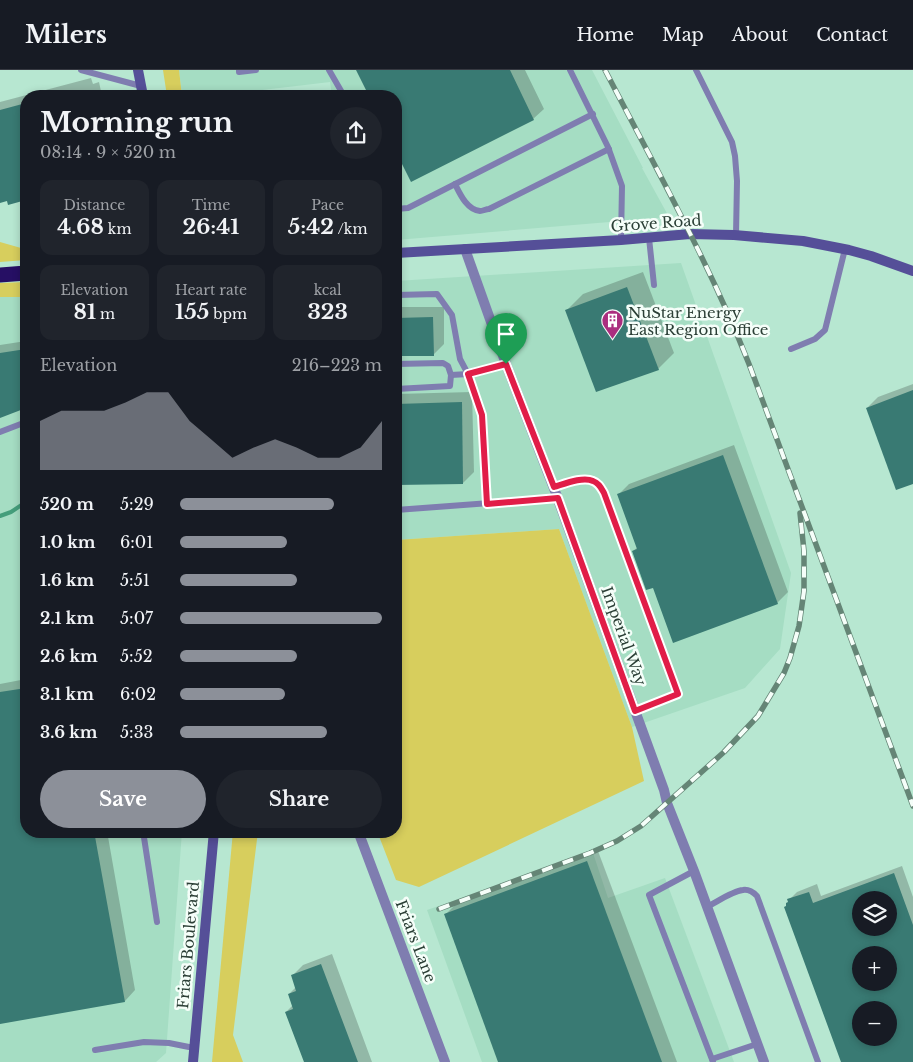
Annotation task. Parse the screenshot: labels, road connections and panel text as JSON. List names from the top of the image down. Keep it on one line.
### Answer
{"streets":{"main road":["Grove Road","Friars Boulevard"],"street":["Imperial Way","Friars Lane"]},"crossings":[["Grove Road","Imperial Way"]],"places":{"building":["NuStar Energy East Region Office"]},"page":{"header":"Milers","nav":["Home","Map","About","Contact"],"heading":["Morning run","08:14 · 9 × 520 m"],"stats":[["Distance","4.68 km"],["Time","26:41"],["Pace","5:42 /km"],["Elevation","81 m"],["Heart rate","155 bpm"],["kcal","323"]],"chart":["Elevation","216–223 m"],"list":[{"name":"520 m","note":"5:29"},{"name":"1.0 km","note":"6:01"},{"name":"1.6 km","note":"5:51"},{"name":"2.1 km","note":"5:07"},{"name":"2.6 km","note":"5:52"},{"name":"3.1 km","note":"6:02"},{"name":"3.6 km","note":"5:33"}],"buttons":["Save","Share"],"map_buttons":["+","−"]}}
